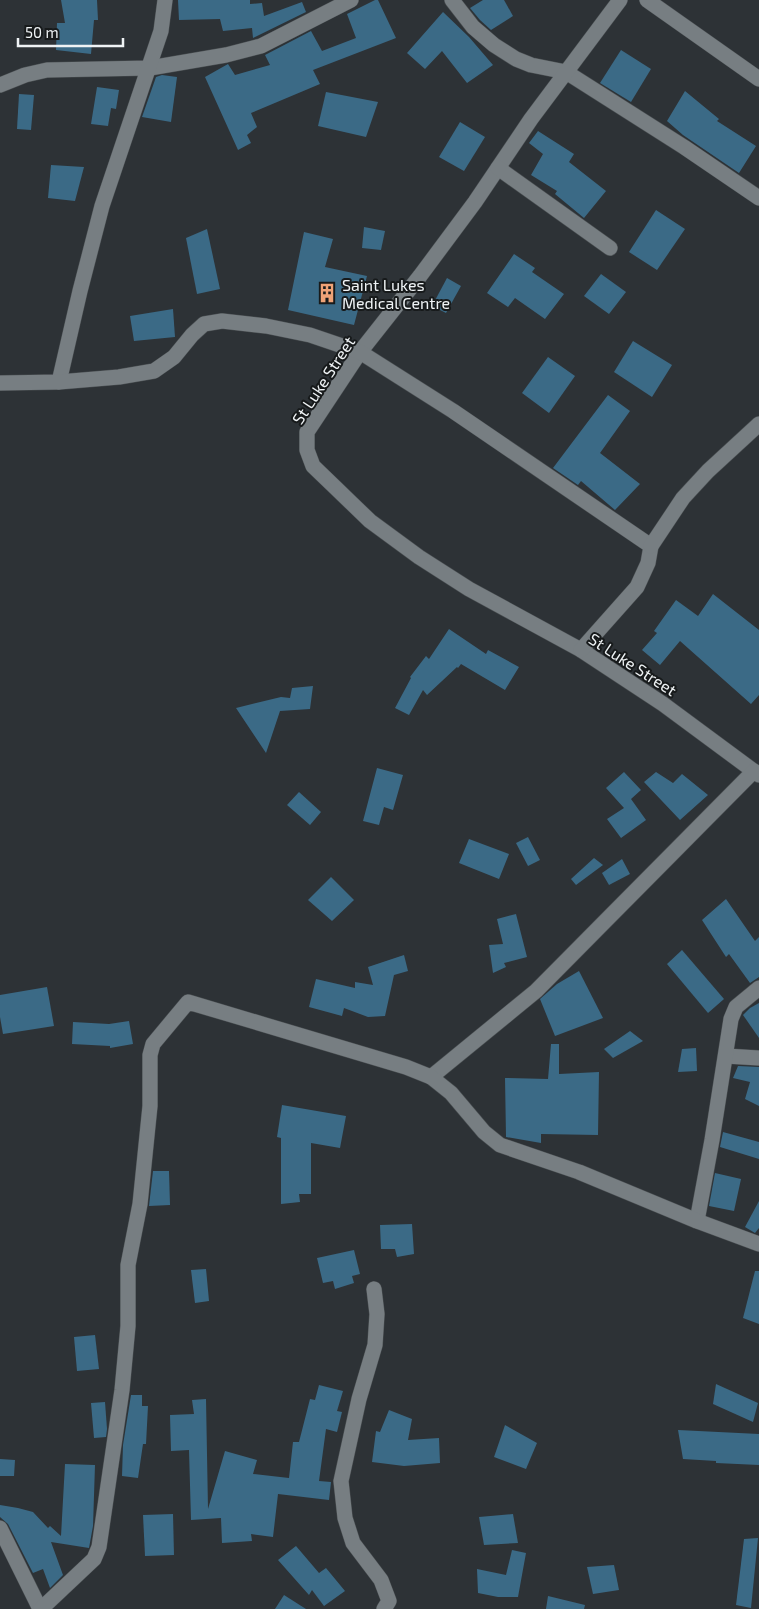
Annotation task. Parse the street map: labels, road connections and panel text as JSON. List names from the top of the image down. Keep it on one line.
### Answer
{"streets":{"street":["St Luke Street"]},"places":{"building":["Saint Lukes Medical Centre"]},"scale_bar":"50 m"}
